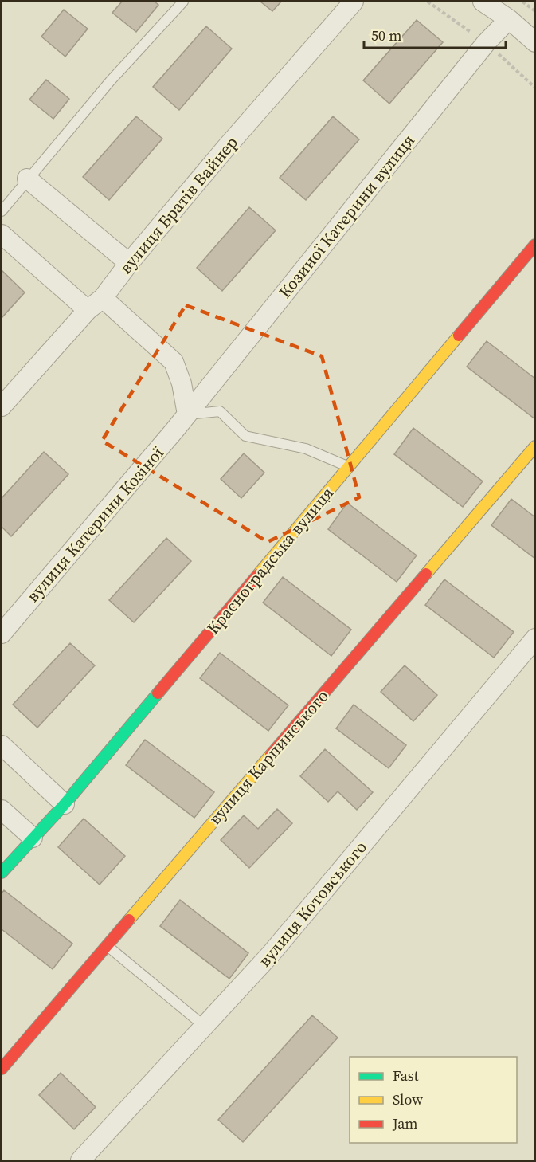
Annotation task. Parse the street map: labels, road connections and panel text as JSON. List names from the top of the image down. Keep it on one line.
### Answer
{"streets":{"street":["вулиця Братів Вайнер","Козиної Катерини вулиця","вулиця Катерини Козіної","Красноградська вулиця","вулиця Карпинського","вулиця Котовського"]},"crossings":[["Козиної Катерини вулиця","вулиця Катерини Козіної"]],"legend":["Fast","Slow","Jam"],"scale_bar":"50 m"}
